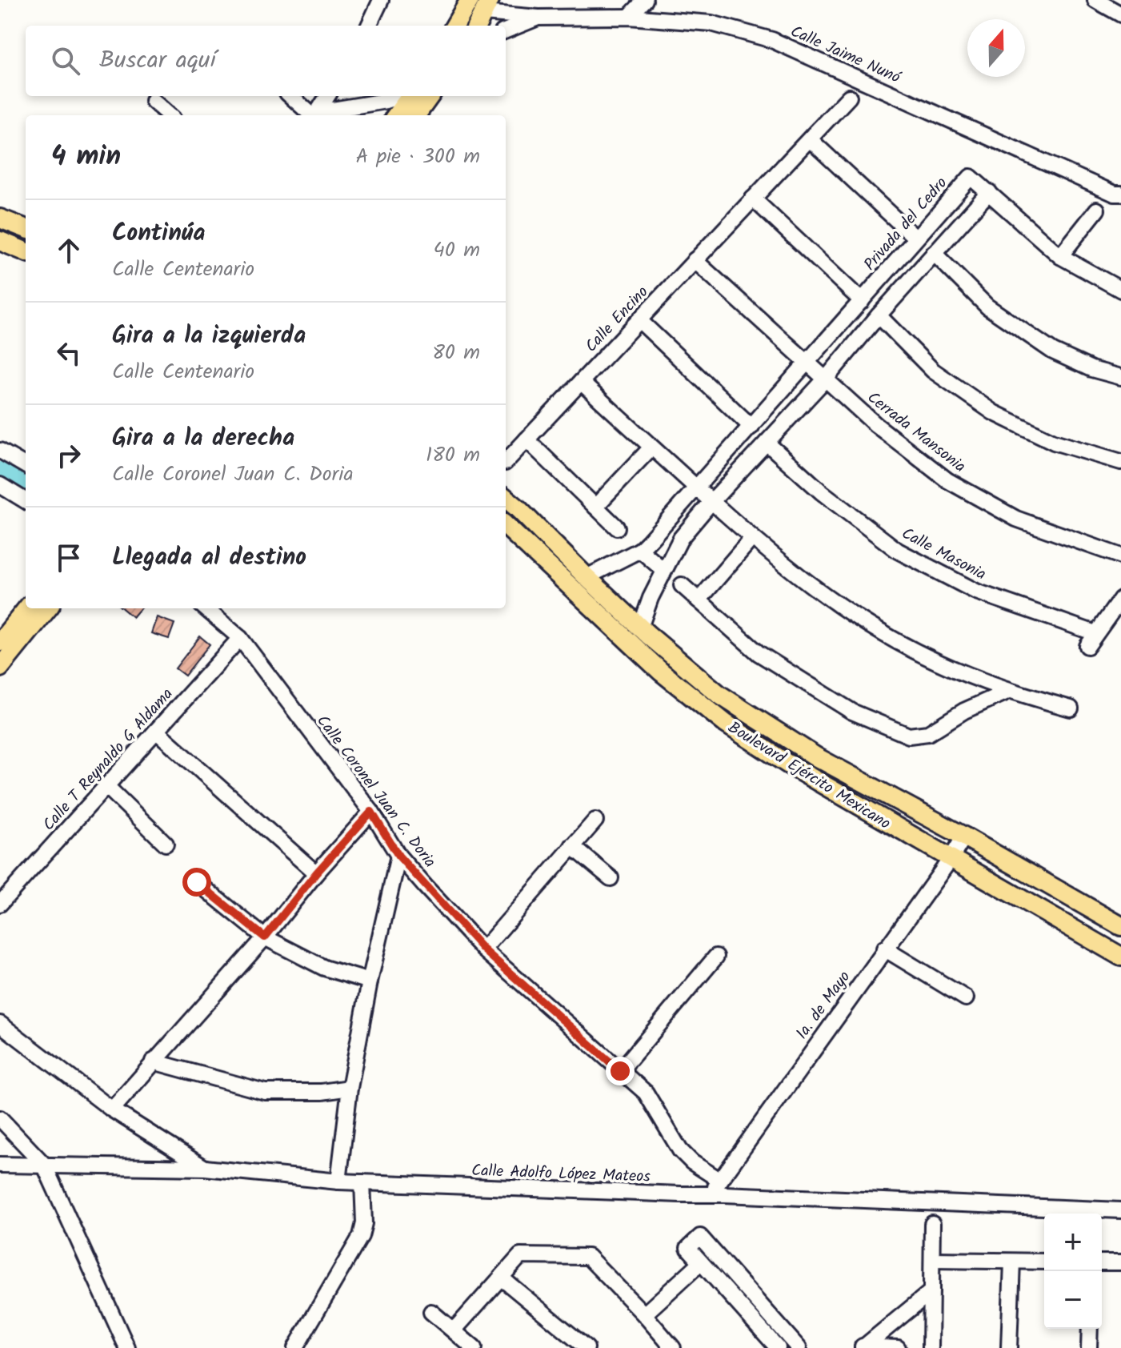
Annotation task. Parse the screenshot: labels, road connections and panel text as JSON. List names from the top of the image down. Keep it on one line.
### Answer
{"streets":{"main road":["Boulevard Ejército Mexicano"],"street":["Calle Jaime Nunó","Privada del Cedro","Calle Encino","Cerrada Mansonia","Calle Masonia","Calle T Reynaldo G Aldama","Calle Coronel Juan C. Doria","1a. de Mayo","Calle Adolfo López Mateos"]},"crossings":[["Privada del Cedro","Cerrada Mansonia"],["Privada del Cedro","Boulevard Ejército Mexicano"],["Calle Encino","Cerrada Mansonia"],["Calle T Reynaldo G Aldama","Calle Coronel Juan C. Doria"],["Boulevard Ejército Mexicano","1a. de Mayo"],["Calle Coronel Juan C. Doria","1a. de Mayo"],["1a. de Mayo","Calle Adolfo López Mateos"]],"north":"top","page":{"search":"Buscar aquí","heading":["4 min","A pie · 300 m"],"list":[["Continúa","Calle Centenario","40 m"],["Gira a la izquierda","Calle Centenario","80 m"],["Gira a la derecha","Calle Coronel Juan C. Doria","180 m"],"Llegada al destino"],"map_buttons":["+","−"]}}
